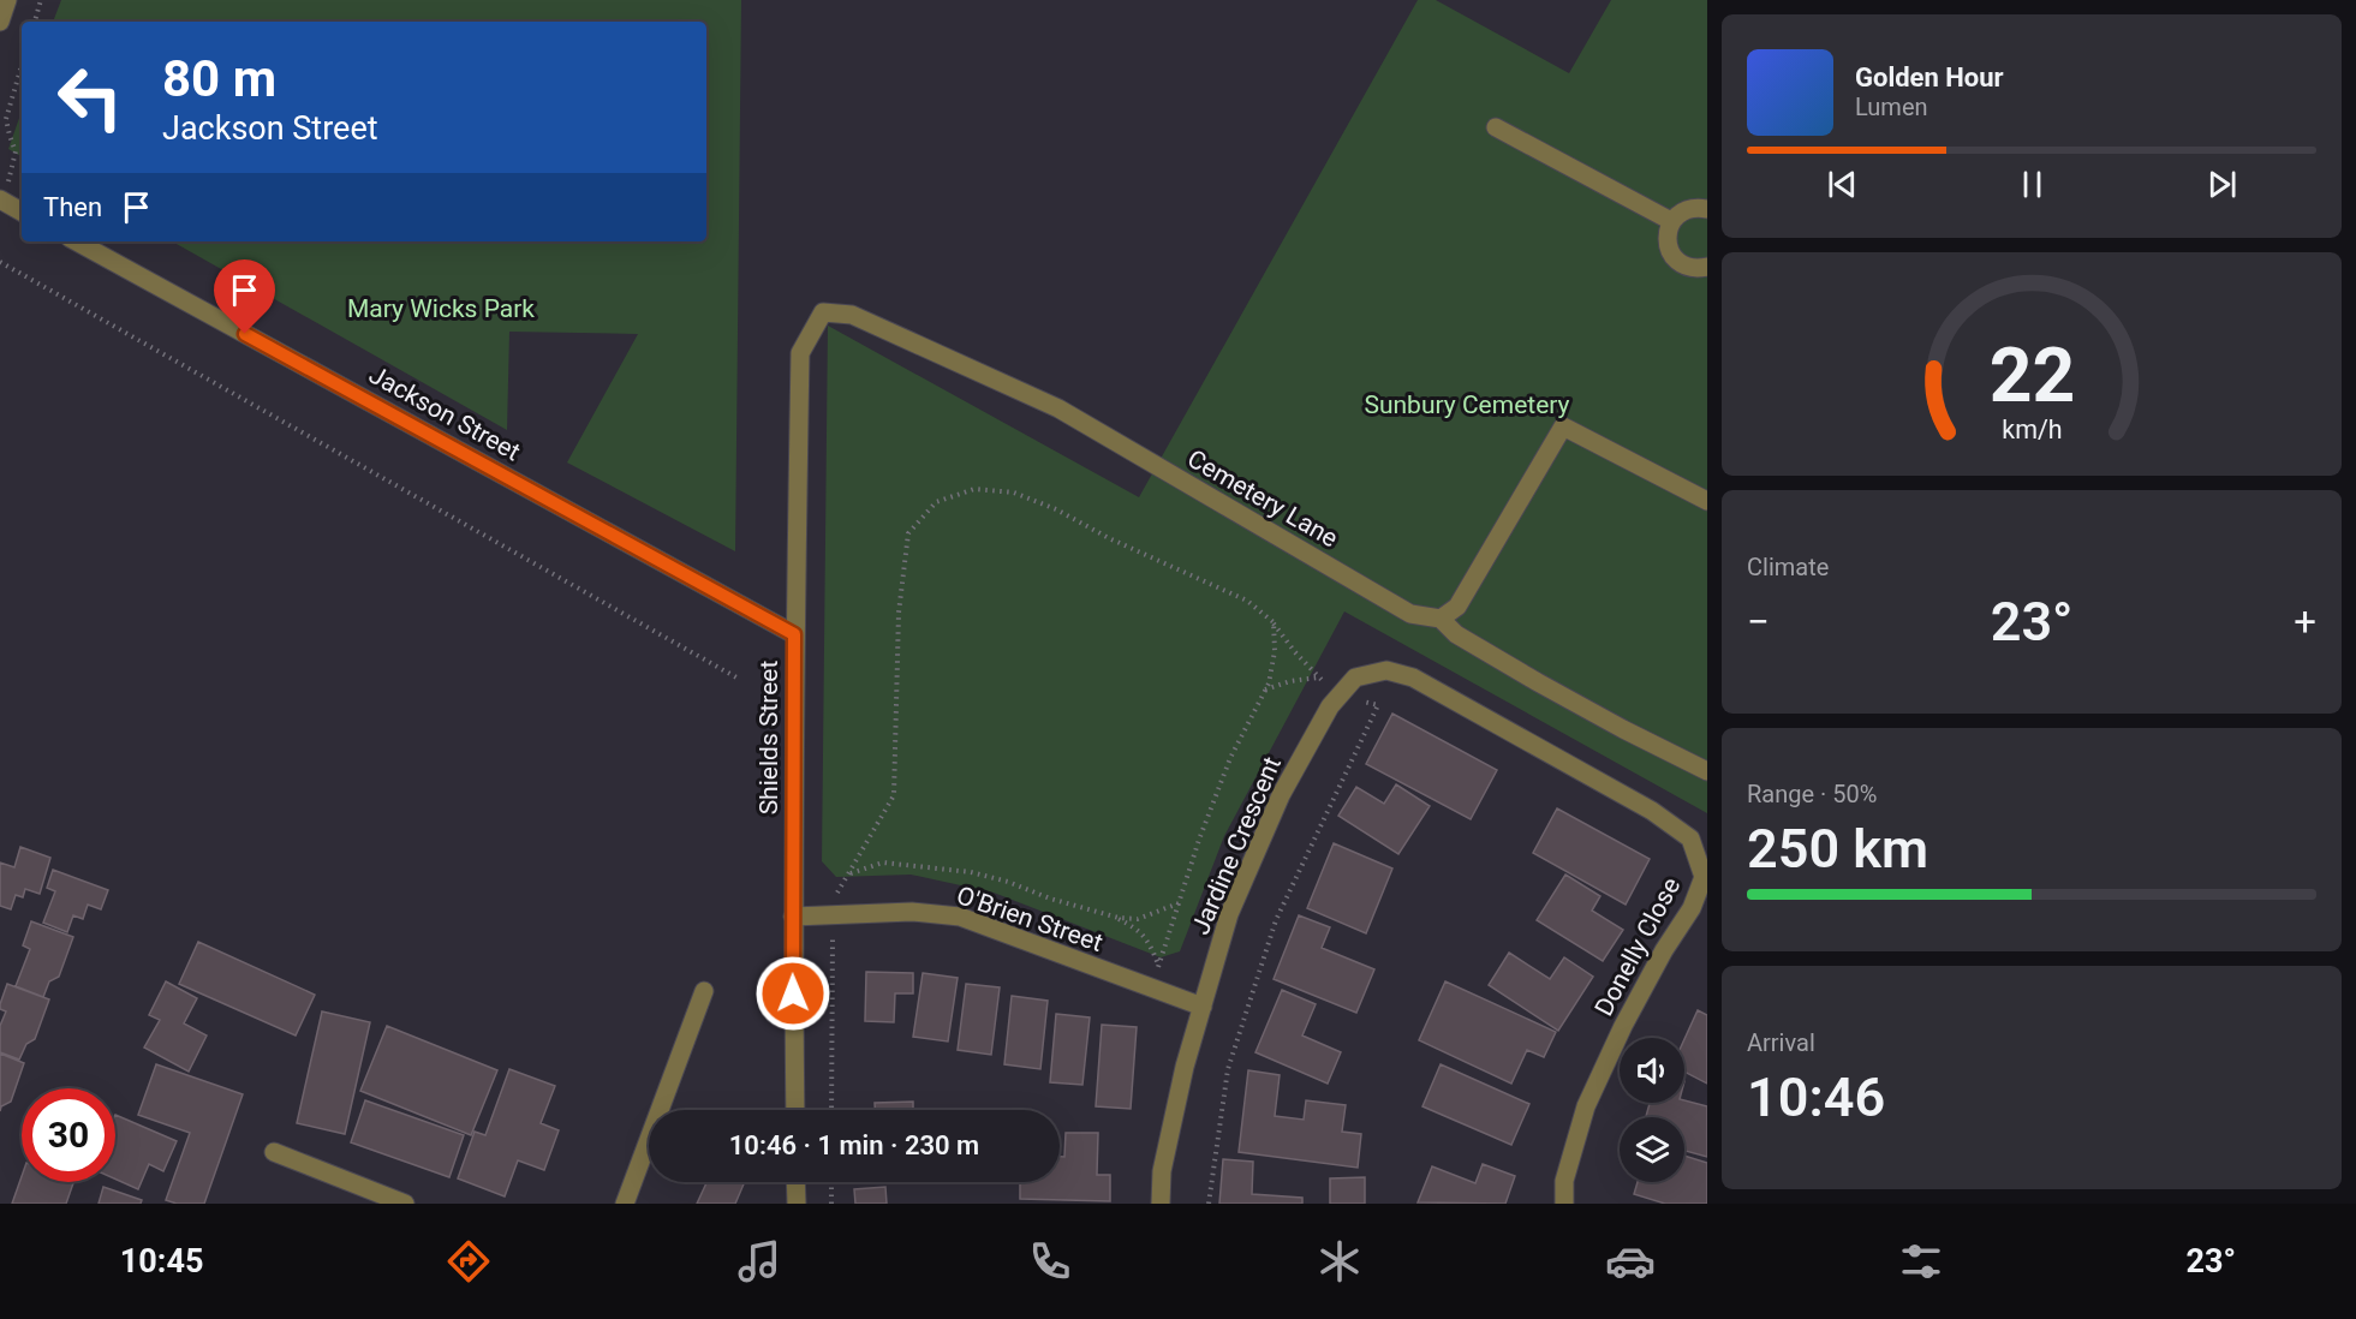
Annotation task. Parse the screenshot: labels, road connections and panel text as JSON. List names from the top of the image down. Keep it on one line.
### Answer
{"streets":{"street":["Jackson Street","Cemetery Lane","Shields Street","Jardine Crescent","O'Brien Street","Donelly Close"]},"crossings":[["Jackson Street","Shields Street"],["Cemetery Lane","Shields Street"],["Shields Street","O'Brien Street"],["Jardine Crescent","O'Brien Street"],["Jardine Crescent","Donelly Close"]],"parks":["Mary Wicks Park","Sunbury Cemetery"],"page":{"turn":["80 m","Jackson Street"],"song":["Golden Hour","Lumen"],"then":"Then","tile":["Climate",["Range · 50%","250 km"],["Arrival","10:46"]],"heat":["−","23°","+"],"limit":"30","trip":"10:46 · 1 min · 230 m","tabs":["10:45","23°"],"gauge":["22","km/h"]}}
